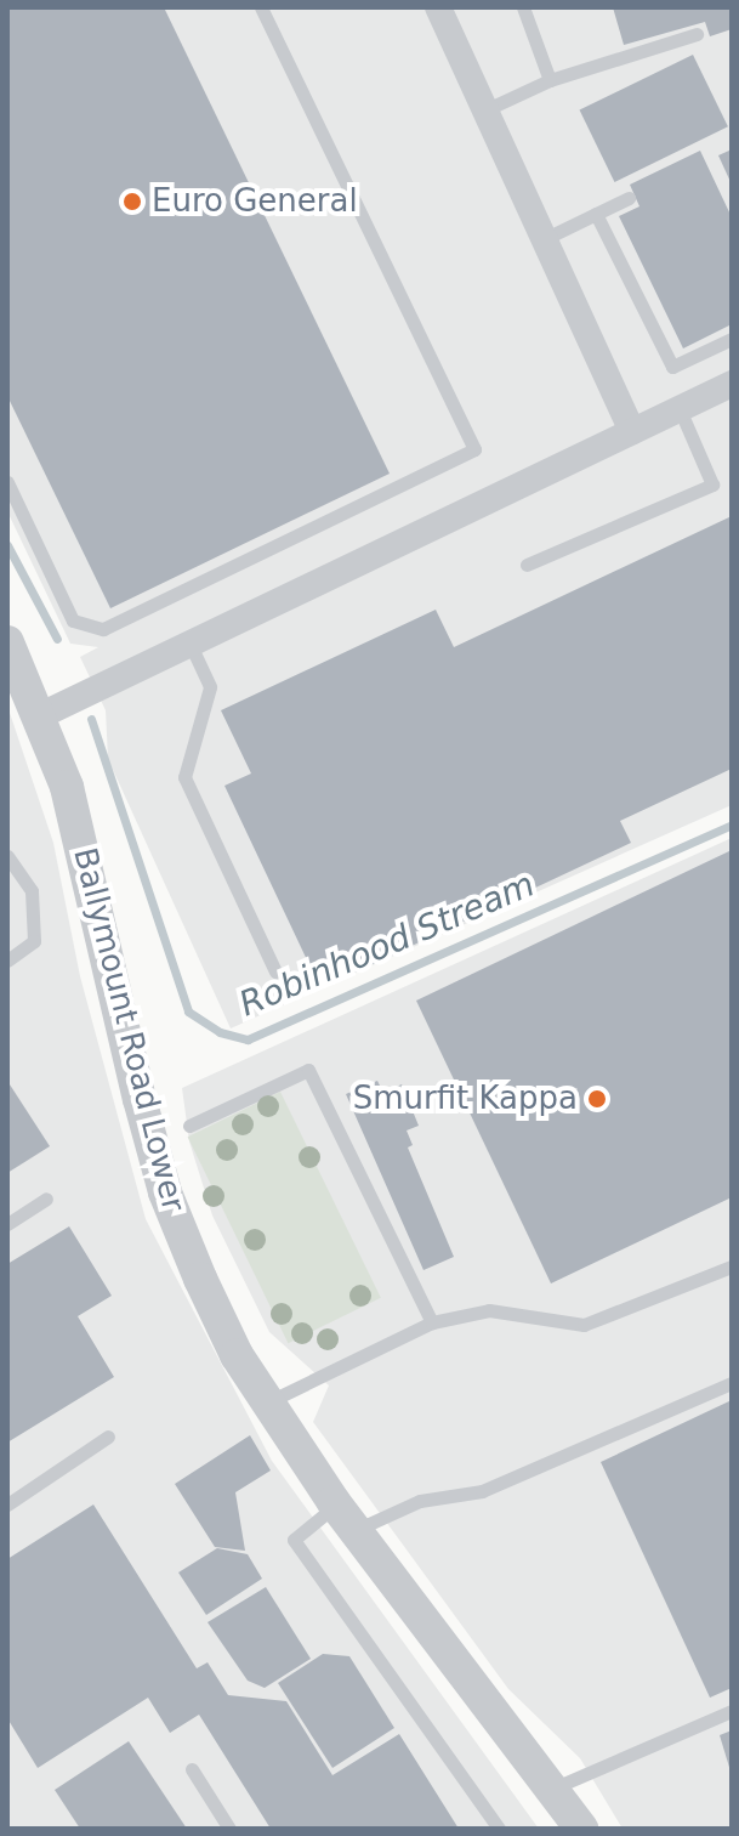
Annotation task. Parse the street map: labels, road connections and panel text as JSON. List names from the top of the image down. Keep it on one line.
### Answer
{"streets":{"street":["Ballymount Road Lower"]},"water":["Robinhood Stream"],"places":["Euro General","Smurfit Kappa"]}
